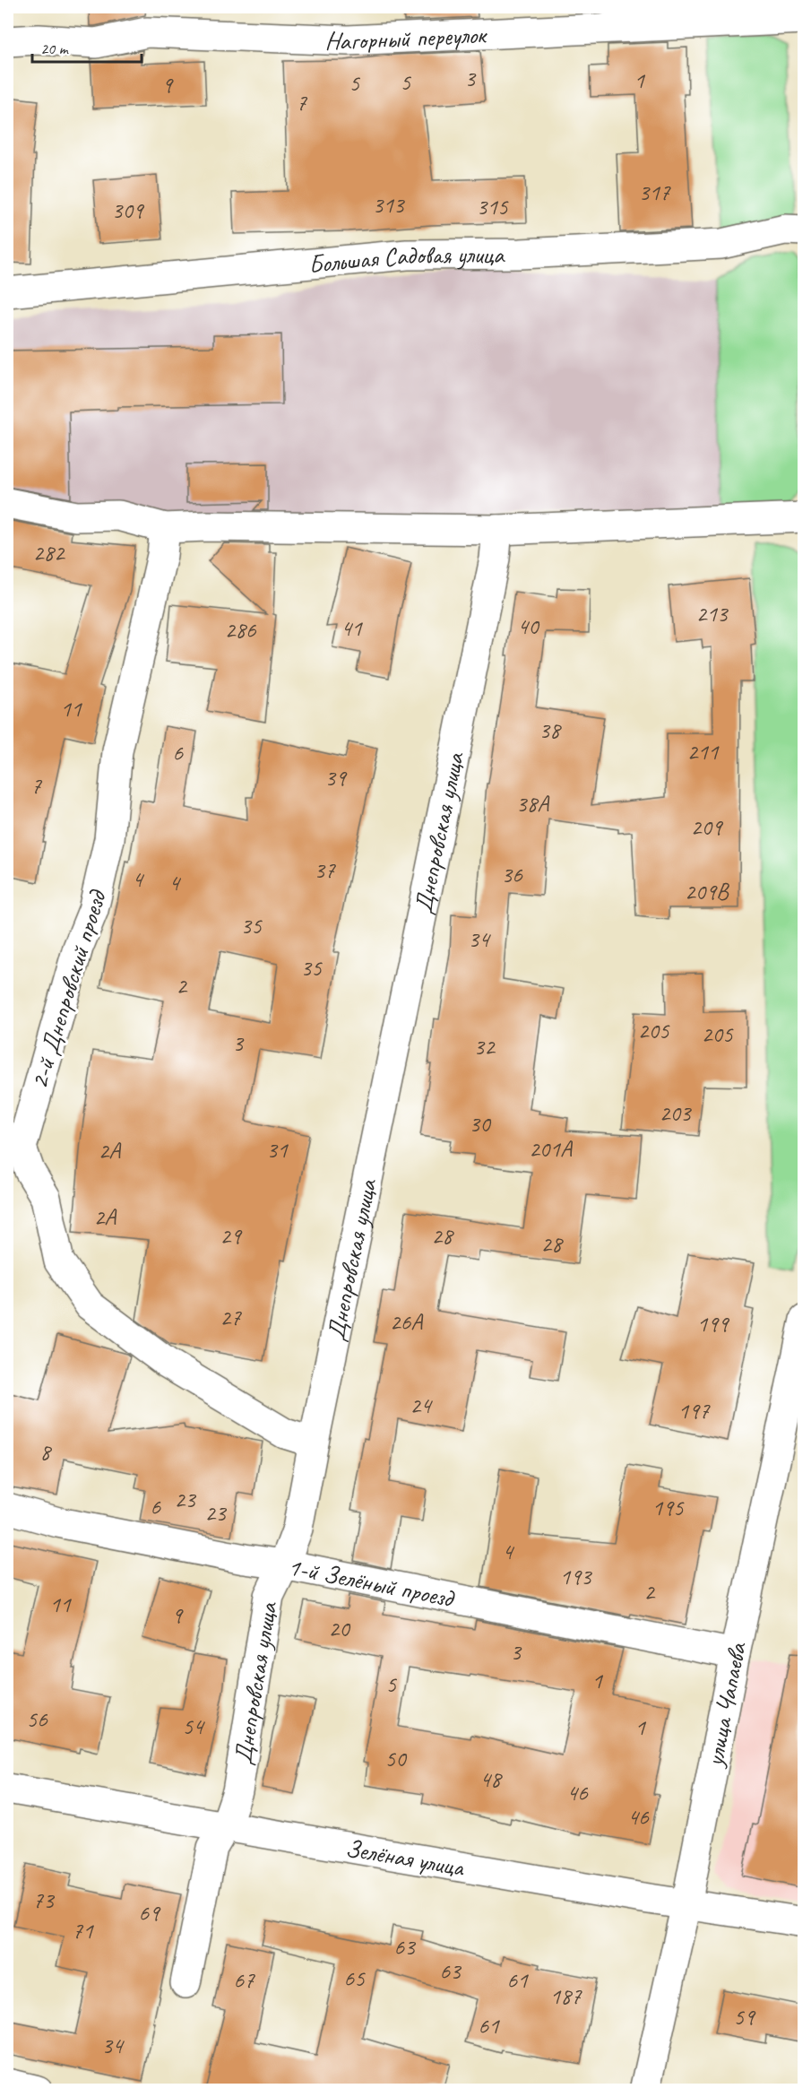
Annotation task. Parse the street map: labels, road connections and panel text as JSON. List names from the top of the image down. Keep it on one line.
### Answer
{"streets":{"street":["Нагорный переулок","Большая Садовая улица","Днепровская улица","2-й Днепровский проезд","1-й Зелёный проезд","улица Чапаева","Зелёная улица"]},"crossings":[["Днепровская улица","2-й Днепровский проезд"],["Днепровская улица","1-й Зелёный проезд"],["Днепровская улица","Зелёная улица"],["1-й Зелёный проезд","улица Чапаева"],["улица Чапаева","Зелёная улица"]],"house_numbers":["3","1","5","5","9","7","317","313","315","309","282","213","40","41","286","11","38","211","6","39","7","38А","209","37","36","4","4","209В","35","34","35","2","205","205","3","32","203","30","201А","31","2А","2А","29","28","28","27","26А","199","24","197","8","23","6","195","23","4","193","2","11","9","20","3","1","5","56","54","1","50","48","46","46","73","69","71","63","63","65","67","61","187","59","61","34"],"scale_bar":"20 m"}
